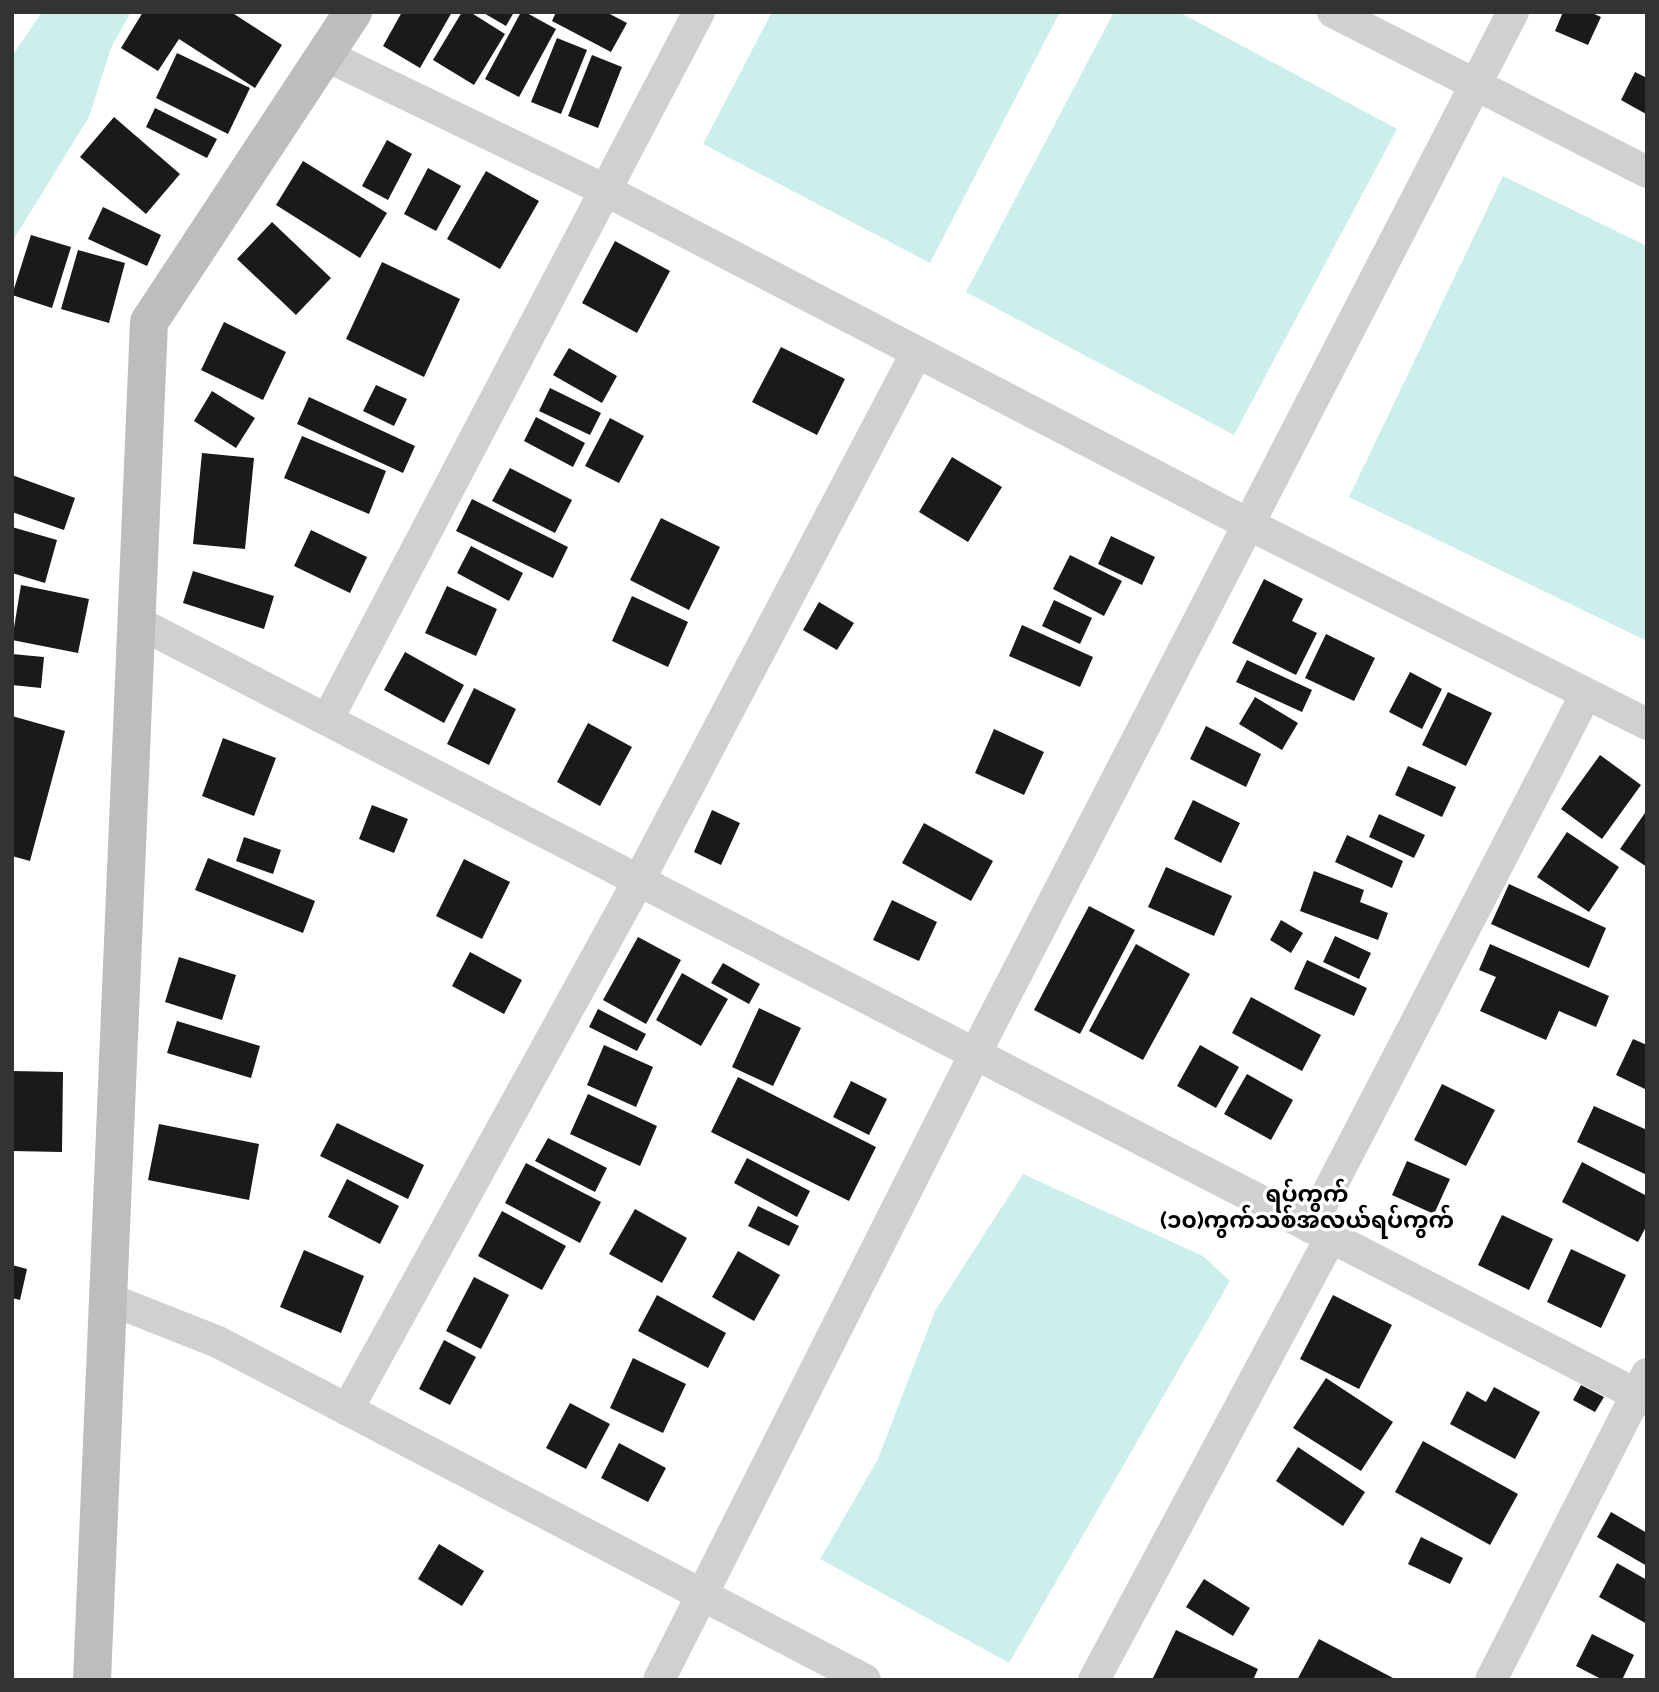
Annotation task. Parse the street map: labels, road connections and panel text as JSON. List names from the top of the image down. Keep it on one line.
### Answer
{"districts":["ရပ်ကွက် (၁၀)ကွက်သစ်အလယ်ရပ်ကွက်"]}
